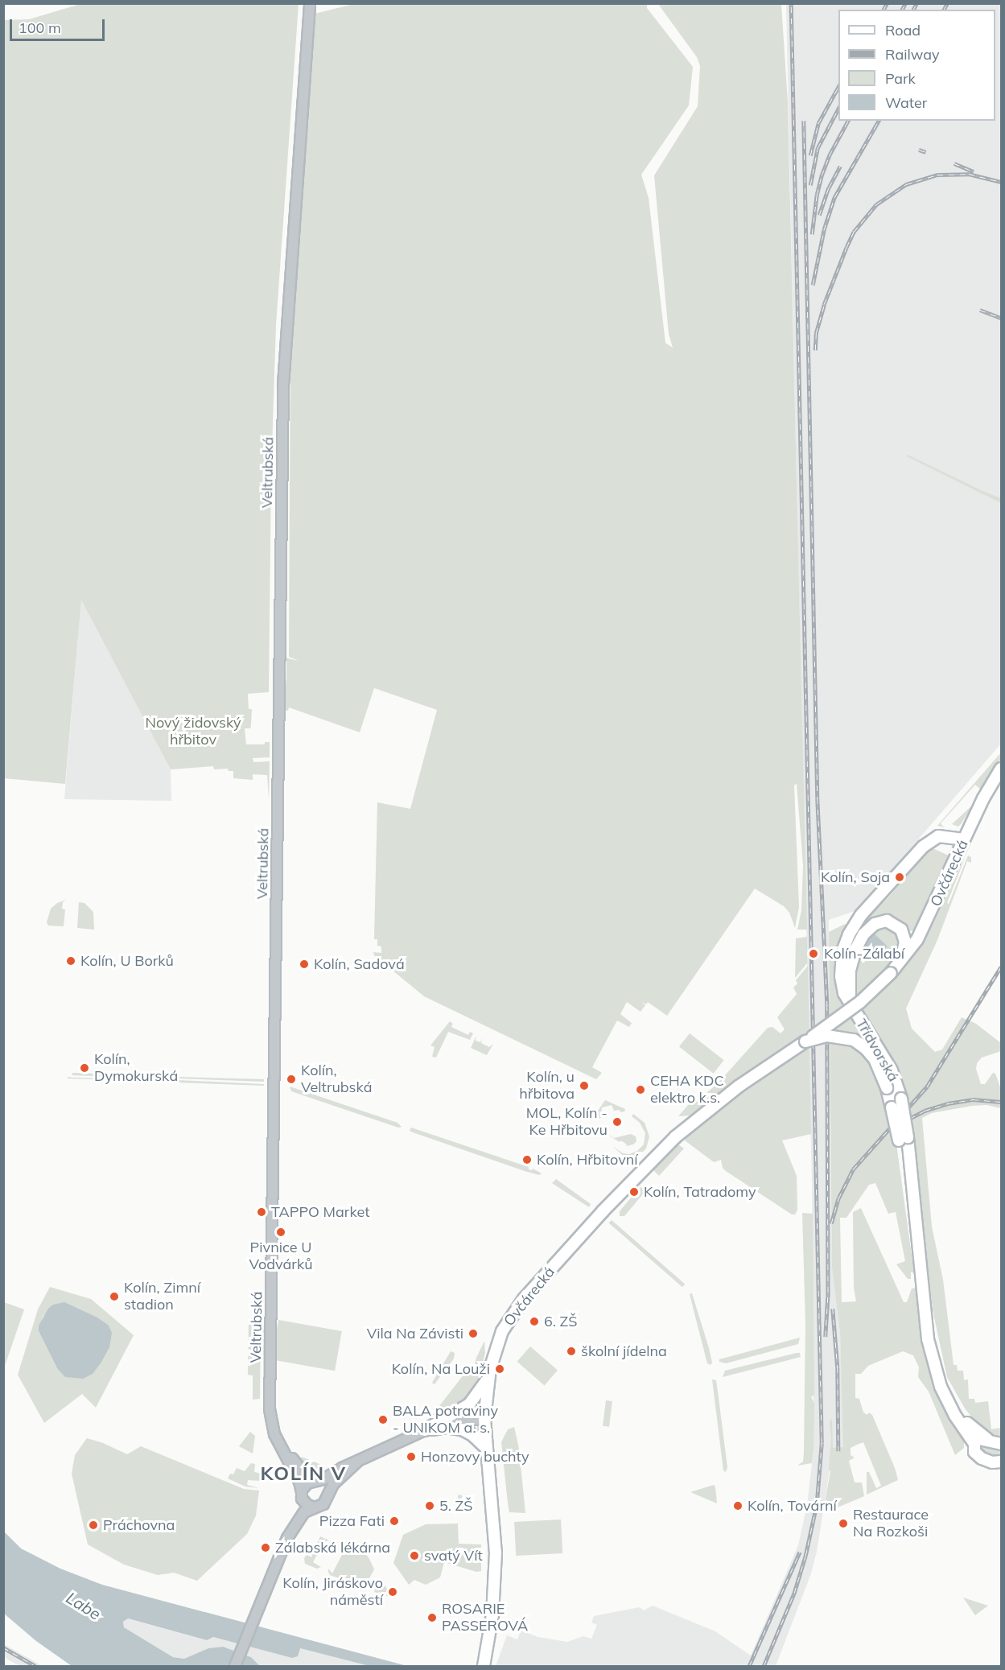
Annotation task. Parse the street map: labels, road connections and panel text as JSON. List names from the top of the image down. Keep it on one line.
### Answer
{"streets":{"main road":["Ovčárecká","Třídvorská"],"street":["Veltrubská"]},"crossings":[["Ovčárecká","Třídvorská"]],"districts":["KOLÍN V"],"water":["Labe"],"parks":["Nový židovský hřbitov"],"places":["Kolín, Soja","Kolín-Zálabí","Kolín, U Borků","Kolín, Sadová","Kolín, Dymokurská","Kolín, Veltrubská","Kolín, u hřbitova","CEHA KDC elektro k.s.","MOL, Kolín - Ke Hřbitovu","Kolín, Hřbitovní","Kolín, Tatradomy","TAPPO Market","Pivnice U Vodvárků","Kolín, Zimní stadion","6. ZŠ","Vila Na Závisti","školní jídelna","Kolín, Na Louži","BALA potraviny - UNIKOM a. s.","Honzovy buchty","5. ZŠ","Kolín, Tovární","Pizza Fati","Restaurace Na Rozkoši","Práchovna","Zálabská lékárna","svatý Vít","Kolín, Jiráskovo náměstí","ROSARIE PASSEROVÁ"],"legend":["Road","Railway","Park","Water"],"scale_bar":"100 m"}
